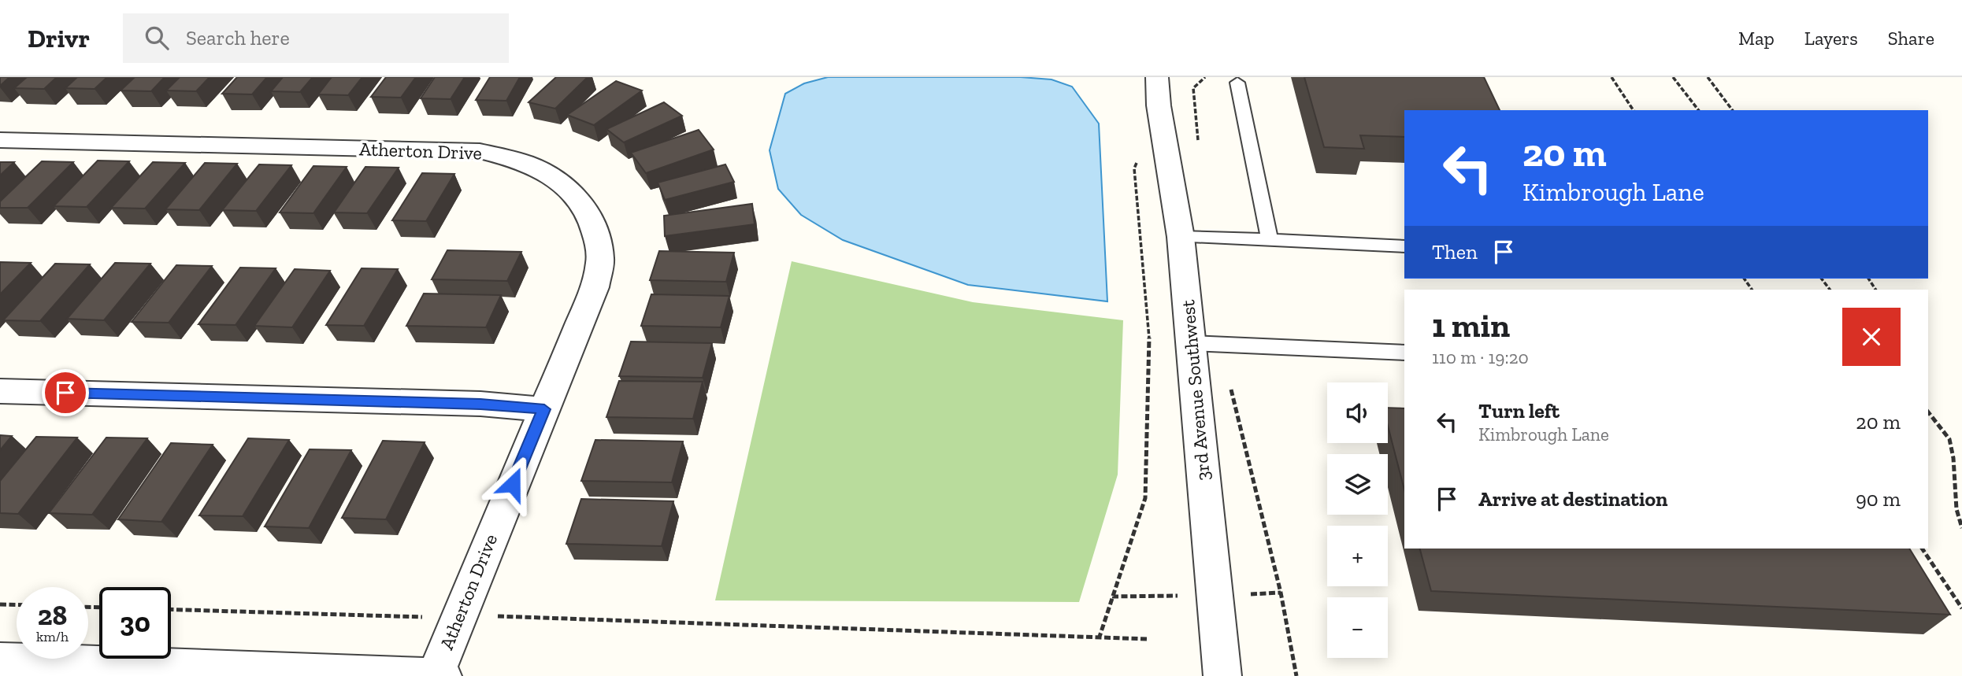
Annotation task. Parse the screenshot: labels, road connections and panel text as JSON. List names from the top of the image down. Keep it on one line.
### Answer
{"streets":{"street":["Atherton Drive","3rd Avenue Southwest"]},"page":{"header":"Drivr","search":"Search here","nav":["Map","Layers","Share"],"turn":["20 m","Kimbrough Lane"],"then":"Then","heading":["1 min","110 m · 19:20"],"map_buttons":["+","−"],"list":[{"name":"Turn left","note":"Kimbrough Lane","value":"20 m"},{"name":"Arrive at destination","value":"90 m"}],"speed":"28 km/h","limit":"30"}}
